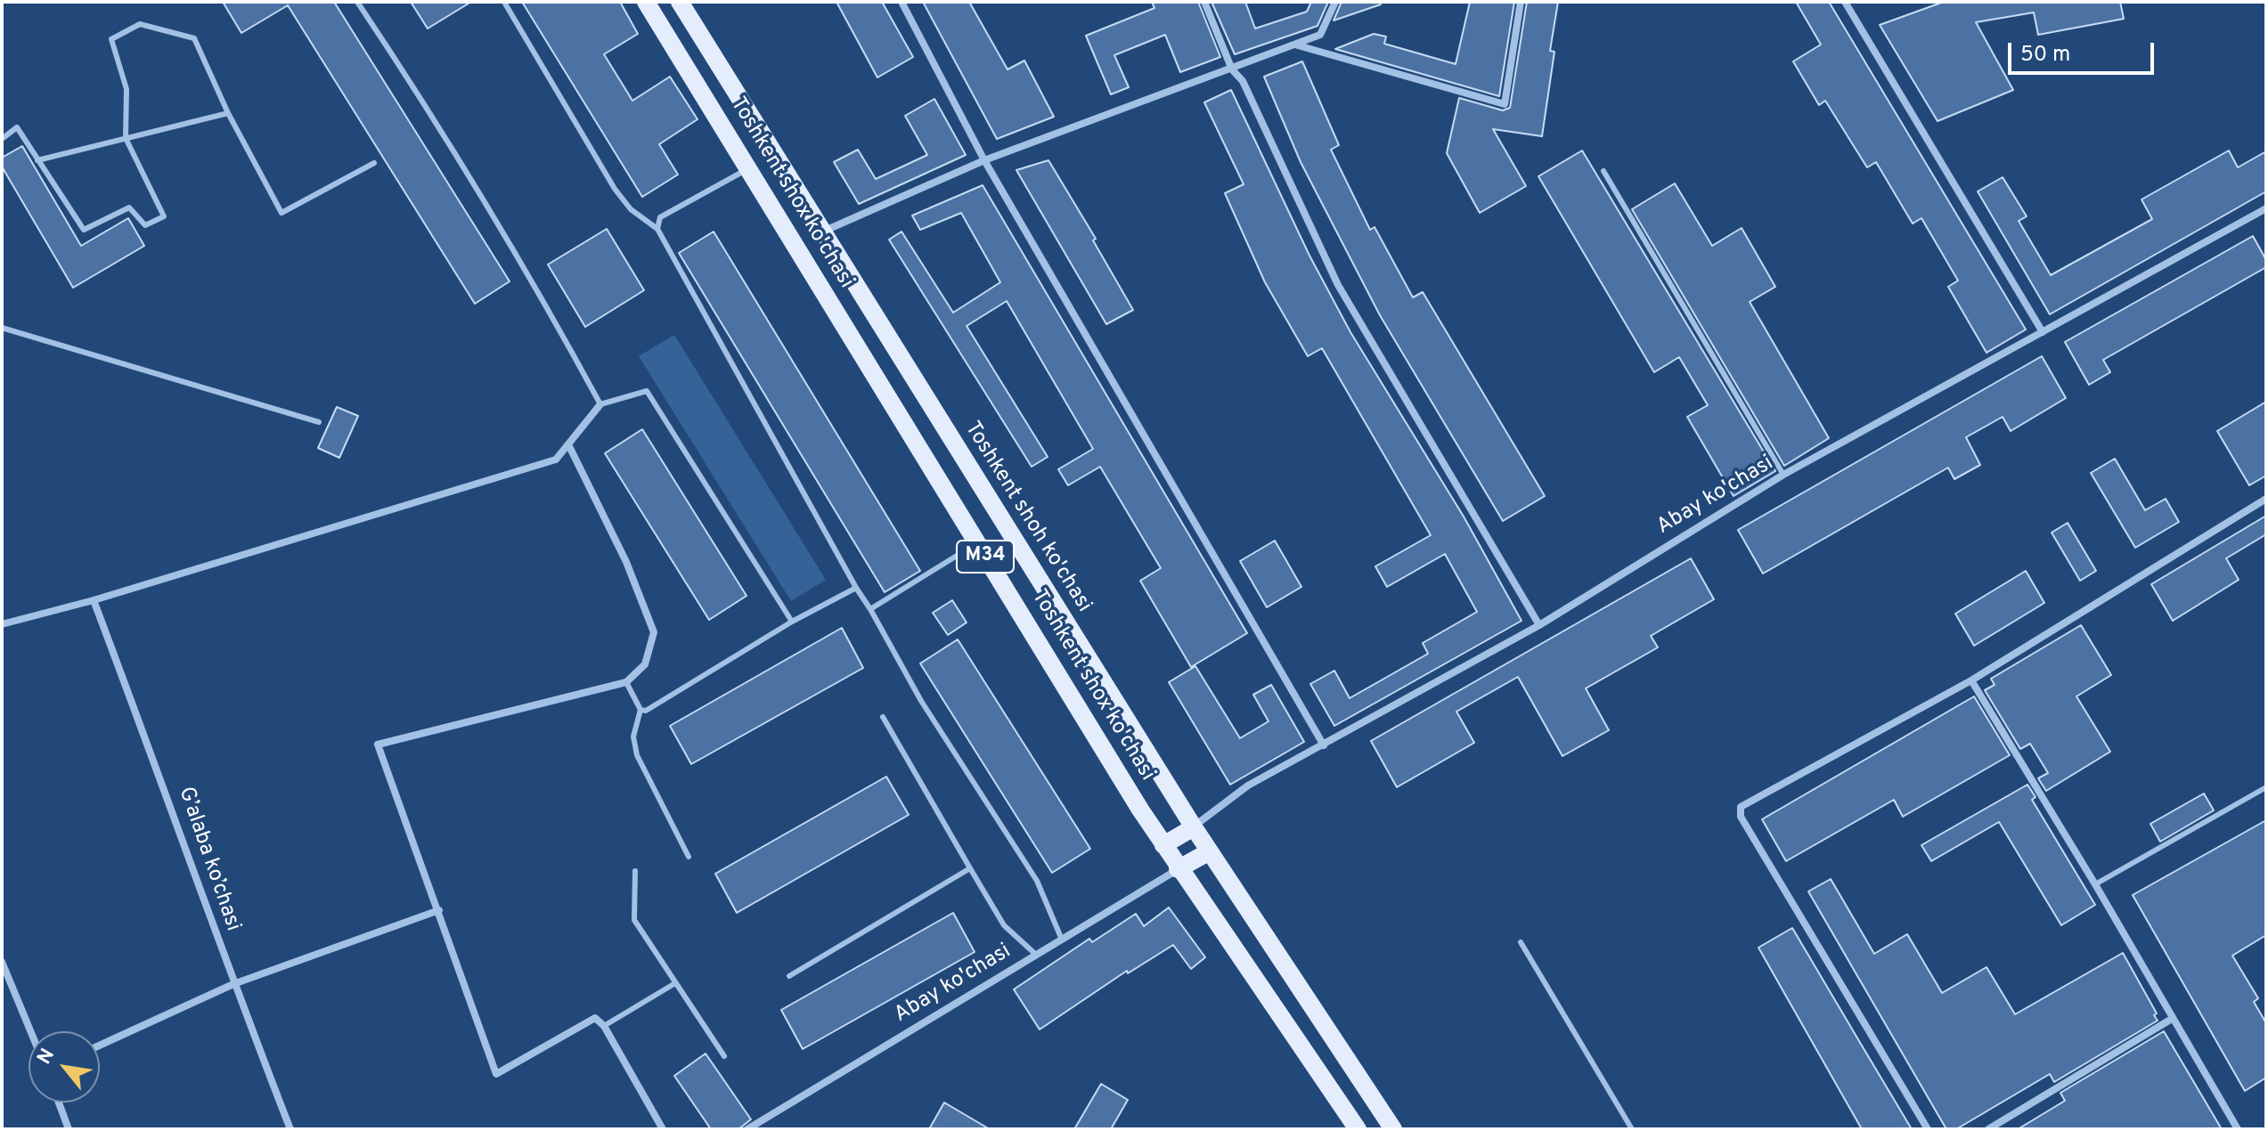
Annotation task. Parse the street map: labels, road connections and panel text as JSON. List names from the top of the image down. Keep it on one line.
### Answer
{"streets":{"main road":["Toshkent shox ko'chasi","Toshkent shoh ko'chasi","M34"],"street":["Abay ko'chasi","G’alaba ko’chasi"]},"crossings":[["Toshkent shox ko'chasi","Abay ko'chasi"],["Toshkent shox ko'chasi","Toshkent shoh ko'chasi"],["Abay ko'chasi","Toshkent shoh ko'chasi"],["Abay ko'chasi","M34"],["Toshkent shoh ko'chasi","M34"]],"scale_bar":"50 m","north":"top left"}
